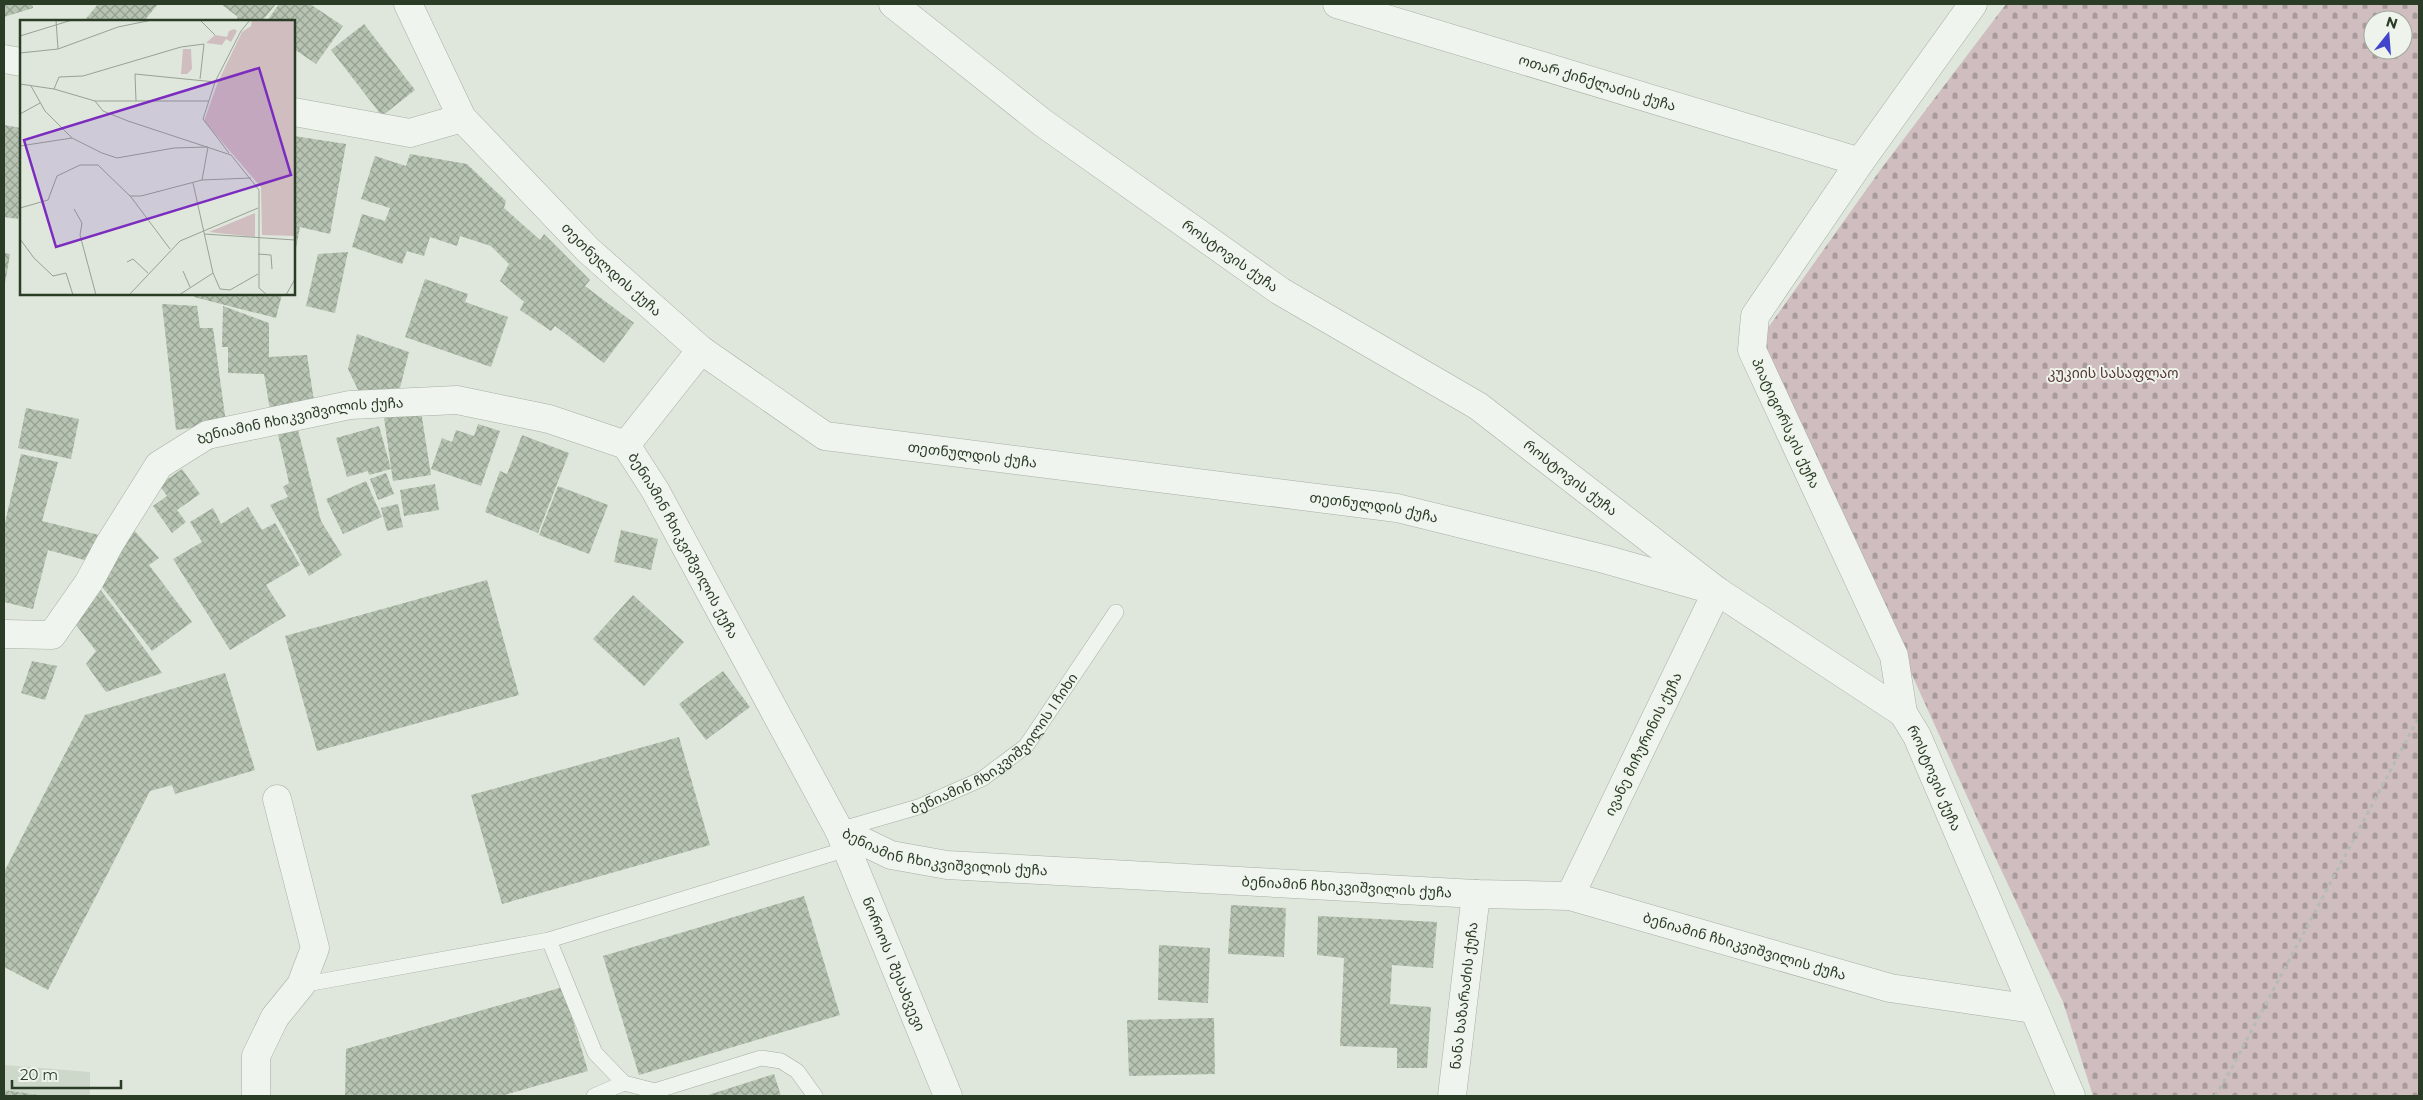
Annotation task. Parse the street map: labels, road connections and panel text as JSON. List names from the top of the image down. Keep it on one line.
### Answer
{"streets":{"street":["ოთარ ქინქლაძის ქუჩა","როსტოვის ქუჩა","თეთნულდის ქუჩა","ბენიამინ ჩხიკვიშვილის ქუჩა","პიატიგორსკის ქუჩა","ივანე მიჩურინის ქუჩა","ნორიოს I შესახვევი","ნანა ხაზარაძის ქუჩა"],"lane":["ბენიამინ ჩხიკვიშვილის I ჩიხი"]},"crossings":[["ოთარ ქინქლაძის ქუჩა","პიატიგორსკის ქუჩა"],["როსტოვის ქუჩა","თეთნულდის ქუჩა"],["როსტოვის ქუჩა","ბენიამინ ჩხიკვიშვილის ქუჩა"],["როსტოვის ქუჩა","პიატიგორსკის ქუჩა"],["როსტოვის ქუჩა","ივანე მიჩურინის ქუჩა"],["თეთნულდის ქუჩა","ივანე მიჩურინის ქუჩა"],["ბენიამინ ჩხიკვიშვილის ქუჩა","ბენიამინ ჩხიკვიშვილის I ჩიხი"],["ბენიამინ ჩხიკვიშვილის ქუჩა","ივანე მიჩურინის ქუჩა"],["ბენიამინ ჩხიკვიშვილის ქუჩა","ნორიოს I შესახვევი"],["ბენიამინ ჩხიკვიშვილის ქუჩა","ნანა ხაზარაძის ქუჩა"],["ბენიამინ ჩხიკვიშვილის I ჩიხი","ნორიოს I შესახვევი"]],"parks":["კუკიის სასაფლაო"],"scale_bar":"20 m","north":"top"}
